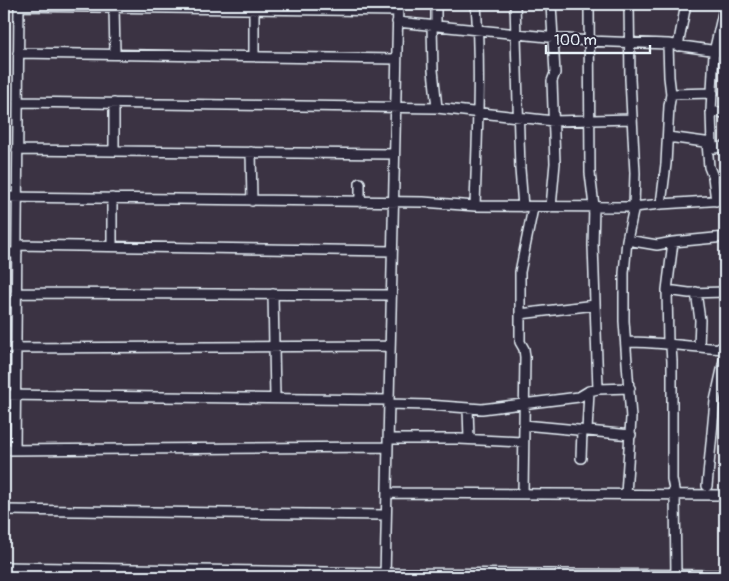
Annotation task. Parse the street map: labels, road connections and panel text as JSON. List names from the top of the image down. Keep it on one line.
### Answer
{"scale_bar":"100 m"}
